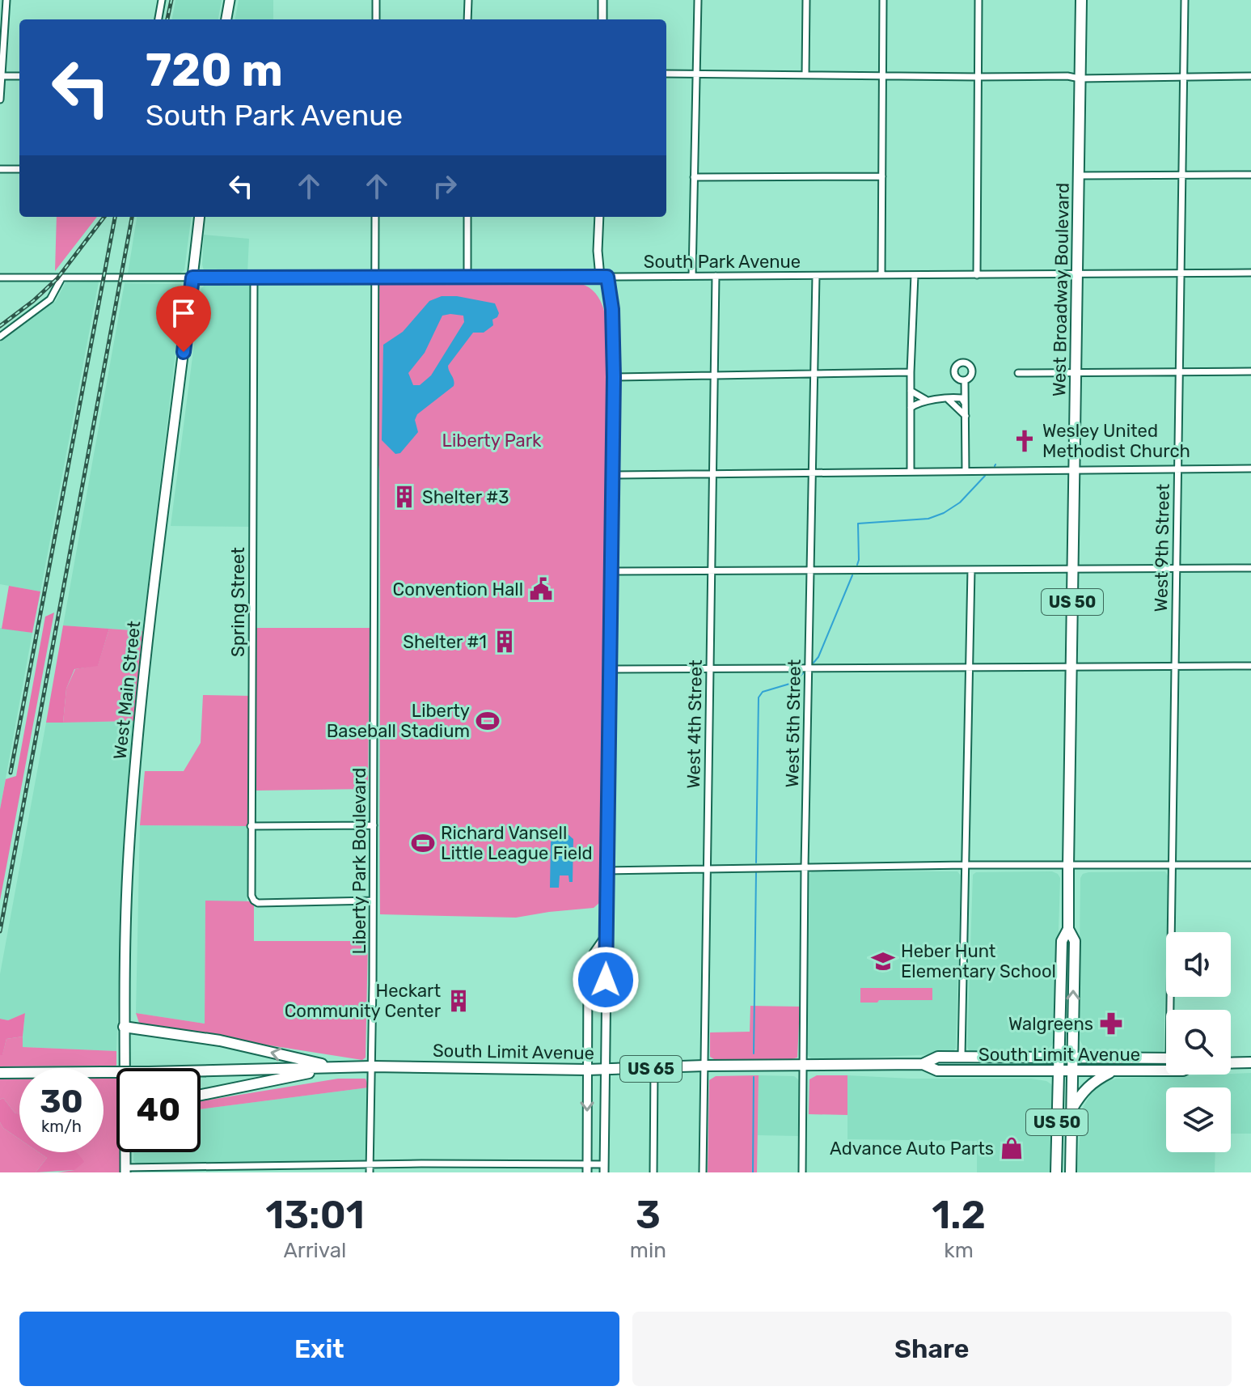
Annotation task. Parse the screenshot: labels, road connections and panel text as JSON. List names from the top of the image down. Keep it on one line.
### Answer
{"streets":{"highway":["West Broadway Boulevard","US 50","South Limit Avenue","US 65"],"main road":["West Main Street"],"street":["South Park Avenue","West 9th Street","Spring Street","West 5th Street","West 4th Street","Liberty Park Boulevard"]},"crossings":[["South Park Avenue","West Broadway Boulevard"],["South Park Avenue","West 9th Street"],["South Park Avenue","Spring Street"],["South Park Avenue","West Main Street"],["South Park Avenue","West 5th Street"],["South Park Avenue","West 4th Street"],["South Park Avenue","Liberty Park Boulevard"],["West Broadway Boulevard","South Limit Avenue"],["Spring Street","Liberty Park Boulevard"],["West 5th Street","South Limit Avenue"],["West 4th Street","South Limit Avenue"],["Liberty Park Boulevard","South Limit Avenue"],["South Limit Avenue","US 65"]],"parks":["Liberty Park"],"places":{"church":["Wesley United Methodist Church"],"building":["Shelter #3","Shelter #1","Heckart Community Center"],"public building":["Convention Hall"],"sports":["Liberty Baseball Stadium","Richard Vansell Little League Field"],"school or university":["Heber Hunt Elementary School"],"pharmacy":["Walgreens"],"shop":["Advance Auto Parts"]},"page":{"turn":["720 m","South Park Avenue"],"speed":"30 km/h","limit":"40","eta":["13:01","Arrival","3","min","1.2","km"],"buttons":["Exit","Share"]}}
